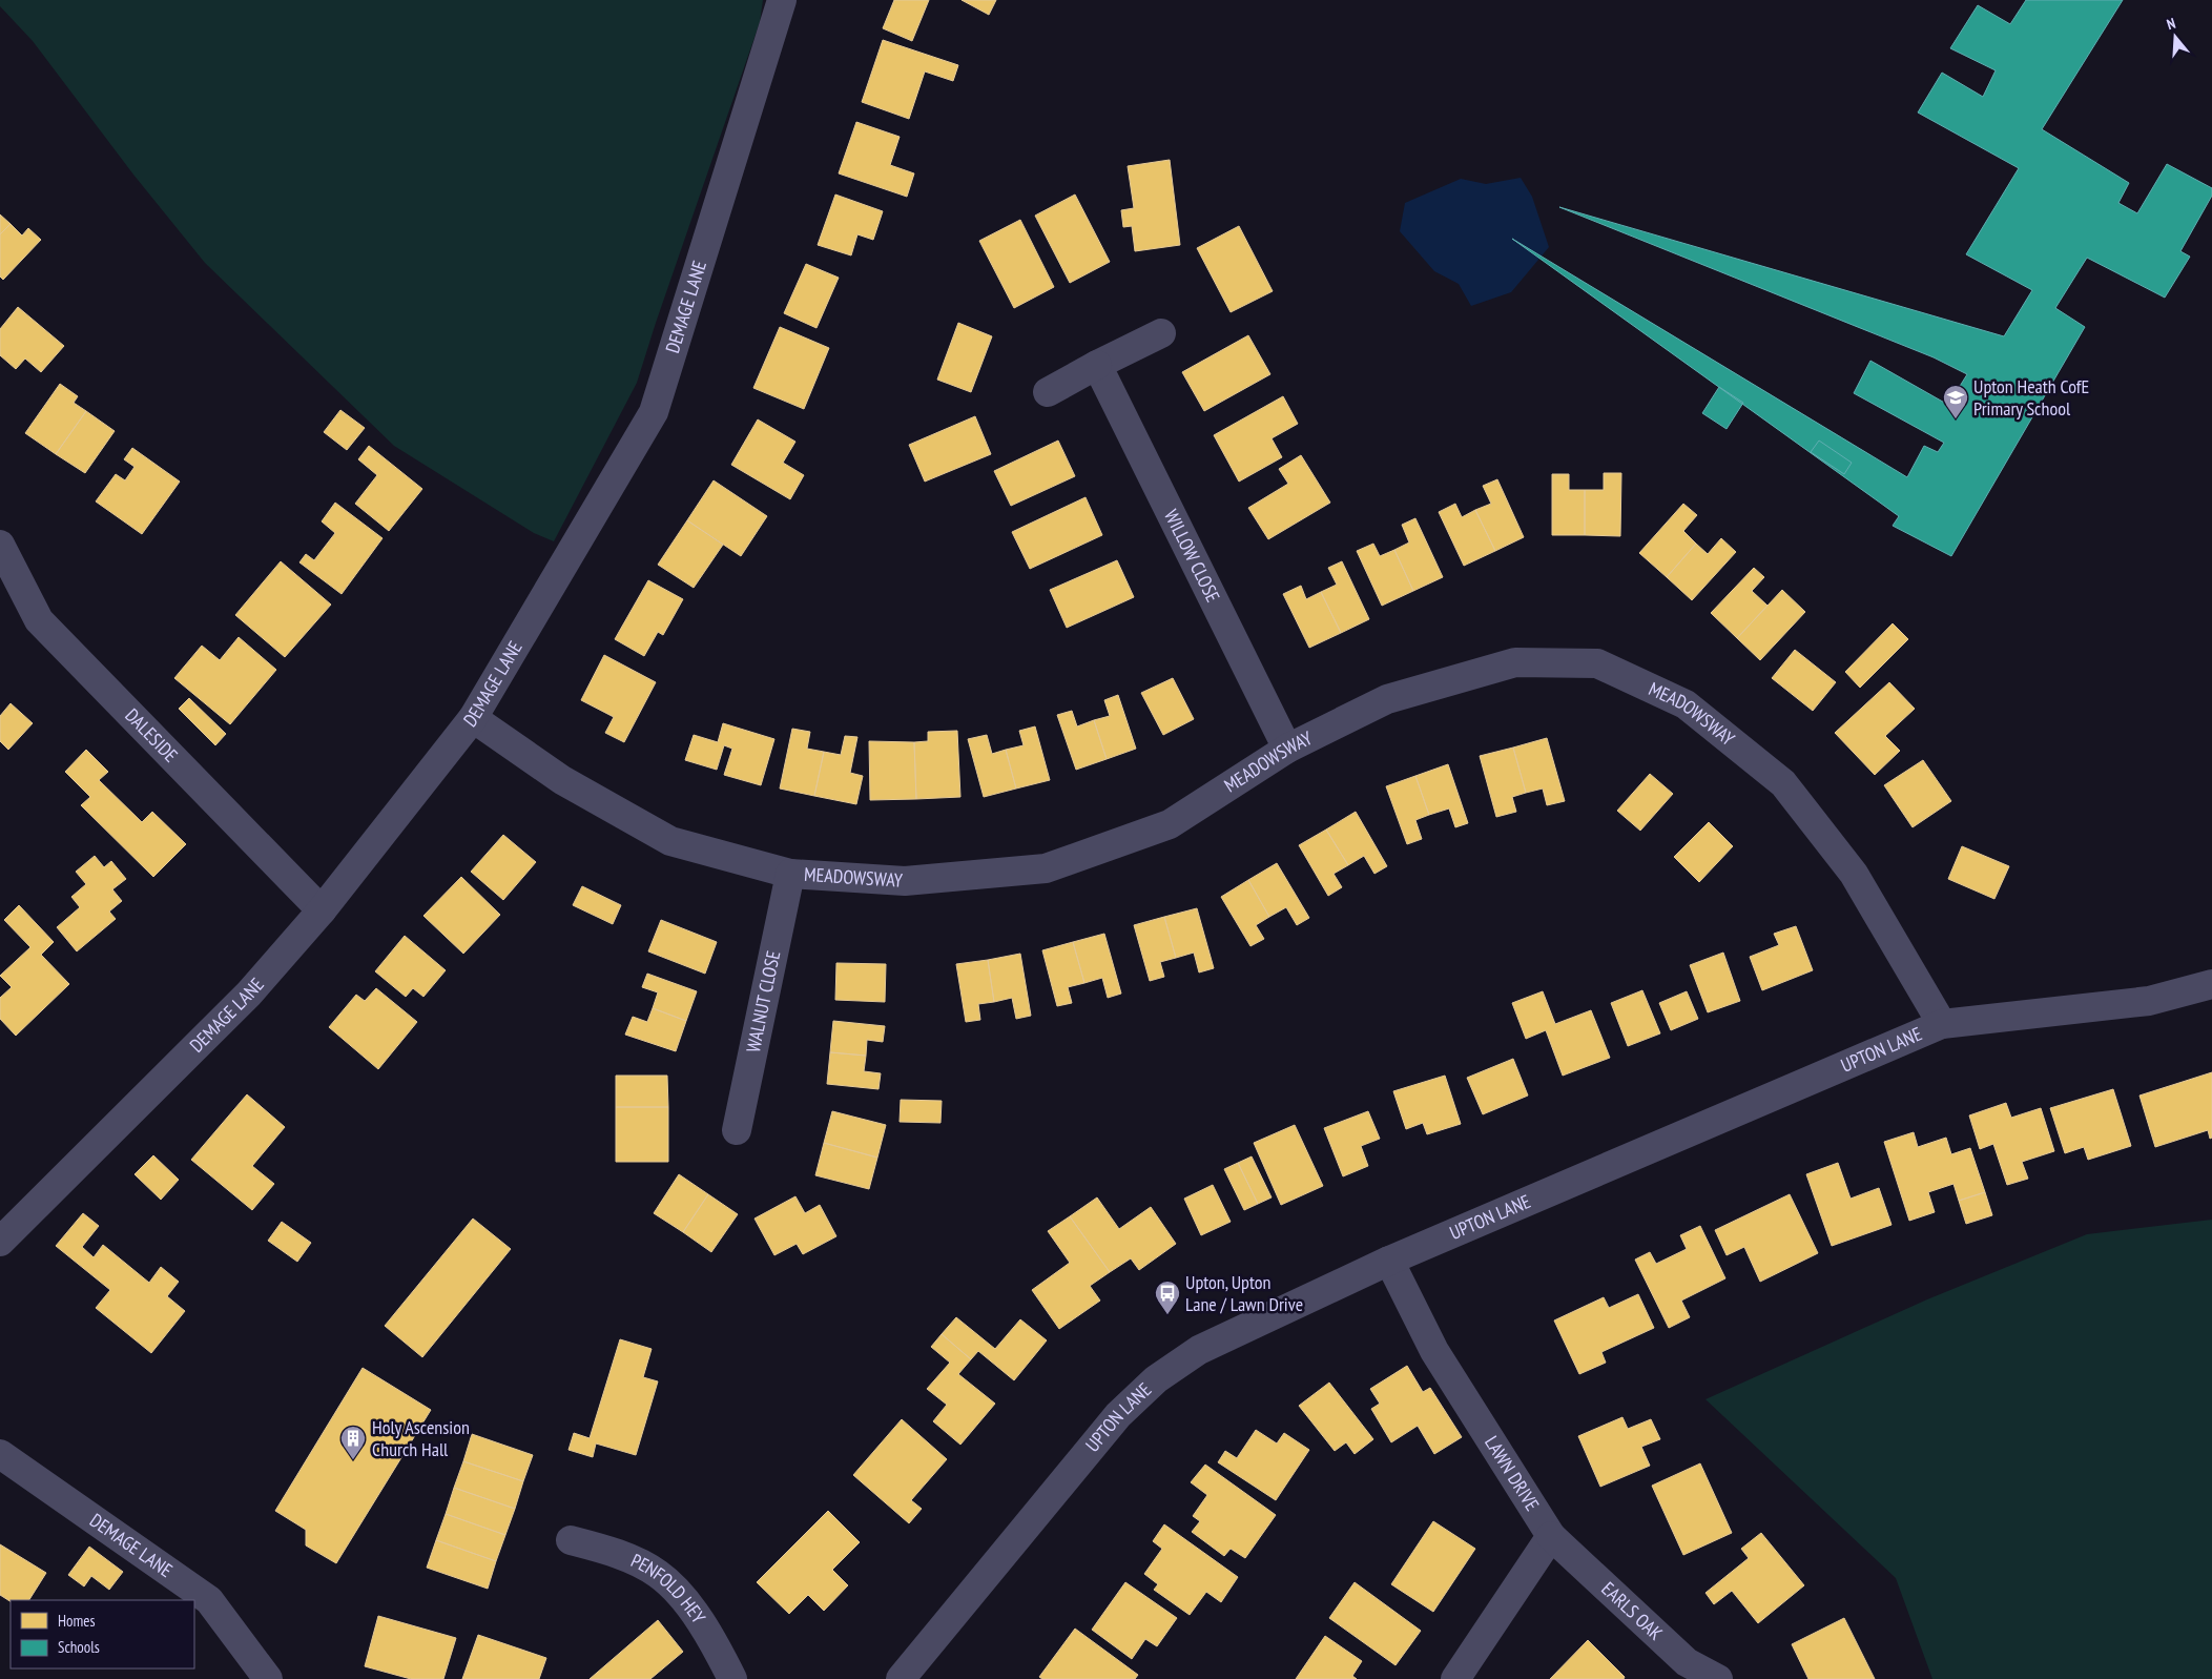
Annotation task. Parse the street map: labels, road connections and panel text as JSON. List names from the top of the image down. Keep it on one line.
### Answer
{"streets":{"street":["DEMAGE LANE","WILLOW CLOSE","MEADOWSWAY","DALESIDE","WALNUT CLOSE","UPTON LANE","LAWN DRIVE","PENFOLD HEY","EARLS OAK"]},"crossings":[["DEMAGE LANE","MEADOWSWAY"],["DEMAGE LANE","DALESIDE"],["WILLOW CLOSE","MEADOWSWAY"],["MEADOWSWAY","WALNUT CLOSE"],["MEADOWSWAY","UPTON LANE"],["UPTON LANE","LAWN DRIVE"],["LAWN DRIVE","EARLS OAK"]],"places":{"school or university":["Upton Heath CofE Primary School"],"bus stop":["Upton, Upton Lane / Lawn Drive"],"building":["Holy Ascension Church Hall"]},"legend":["Homes","Schools"],"north":"top"}
